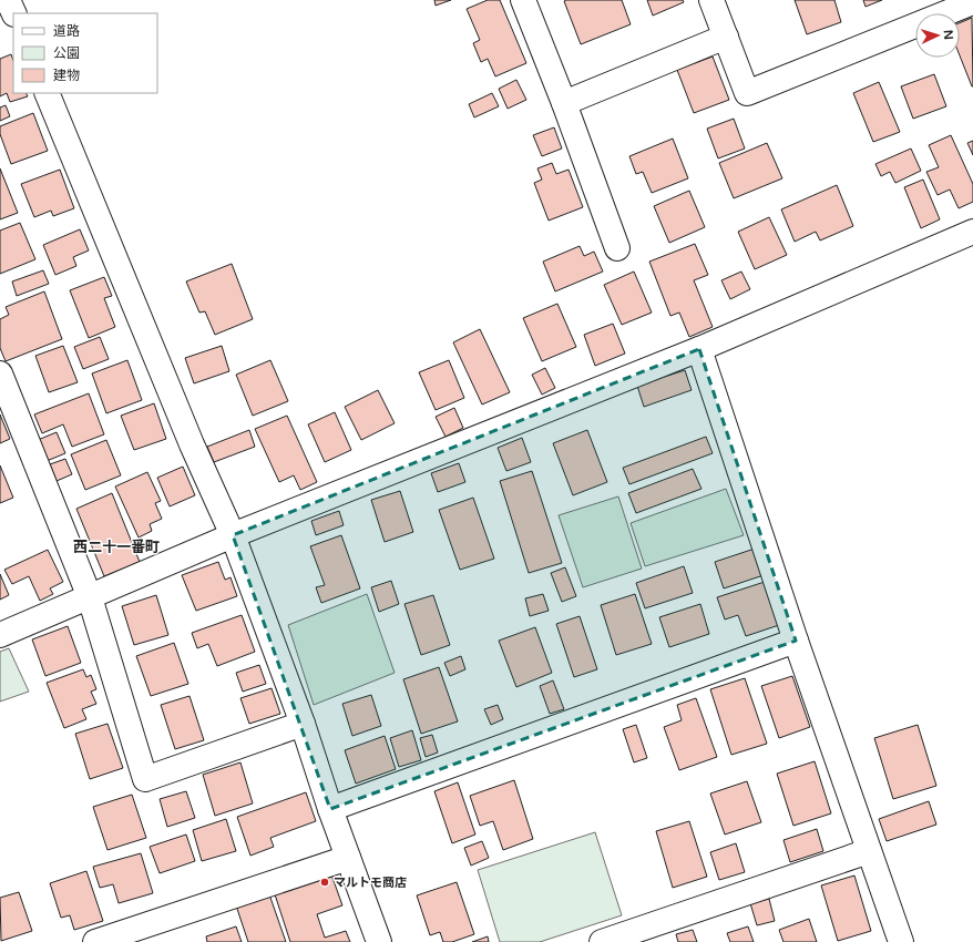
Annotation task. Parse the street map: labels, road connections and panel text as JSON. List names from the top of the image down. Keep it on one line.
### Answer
{"districts":["西二十一番町"],"places":["マルトモ商店"],"legend":["道路","公園","建物"],"north":"right"}
